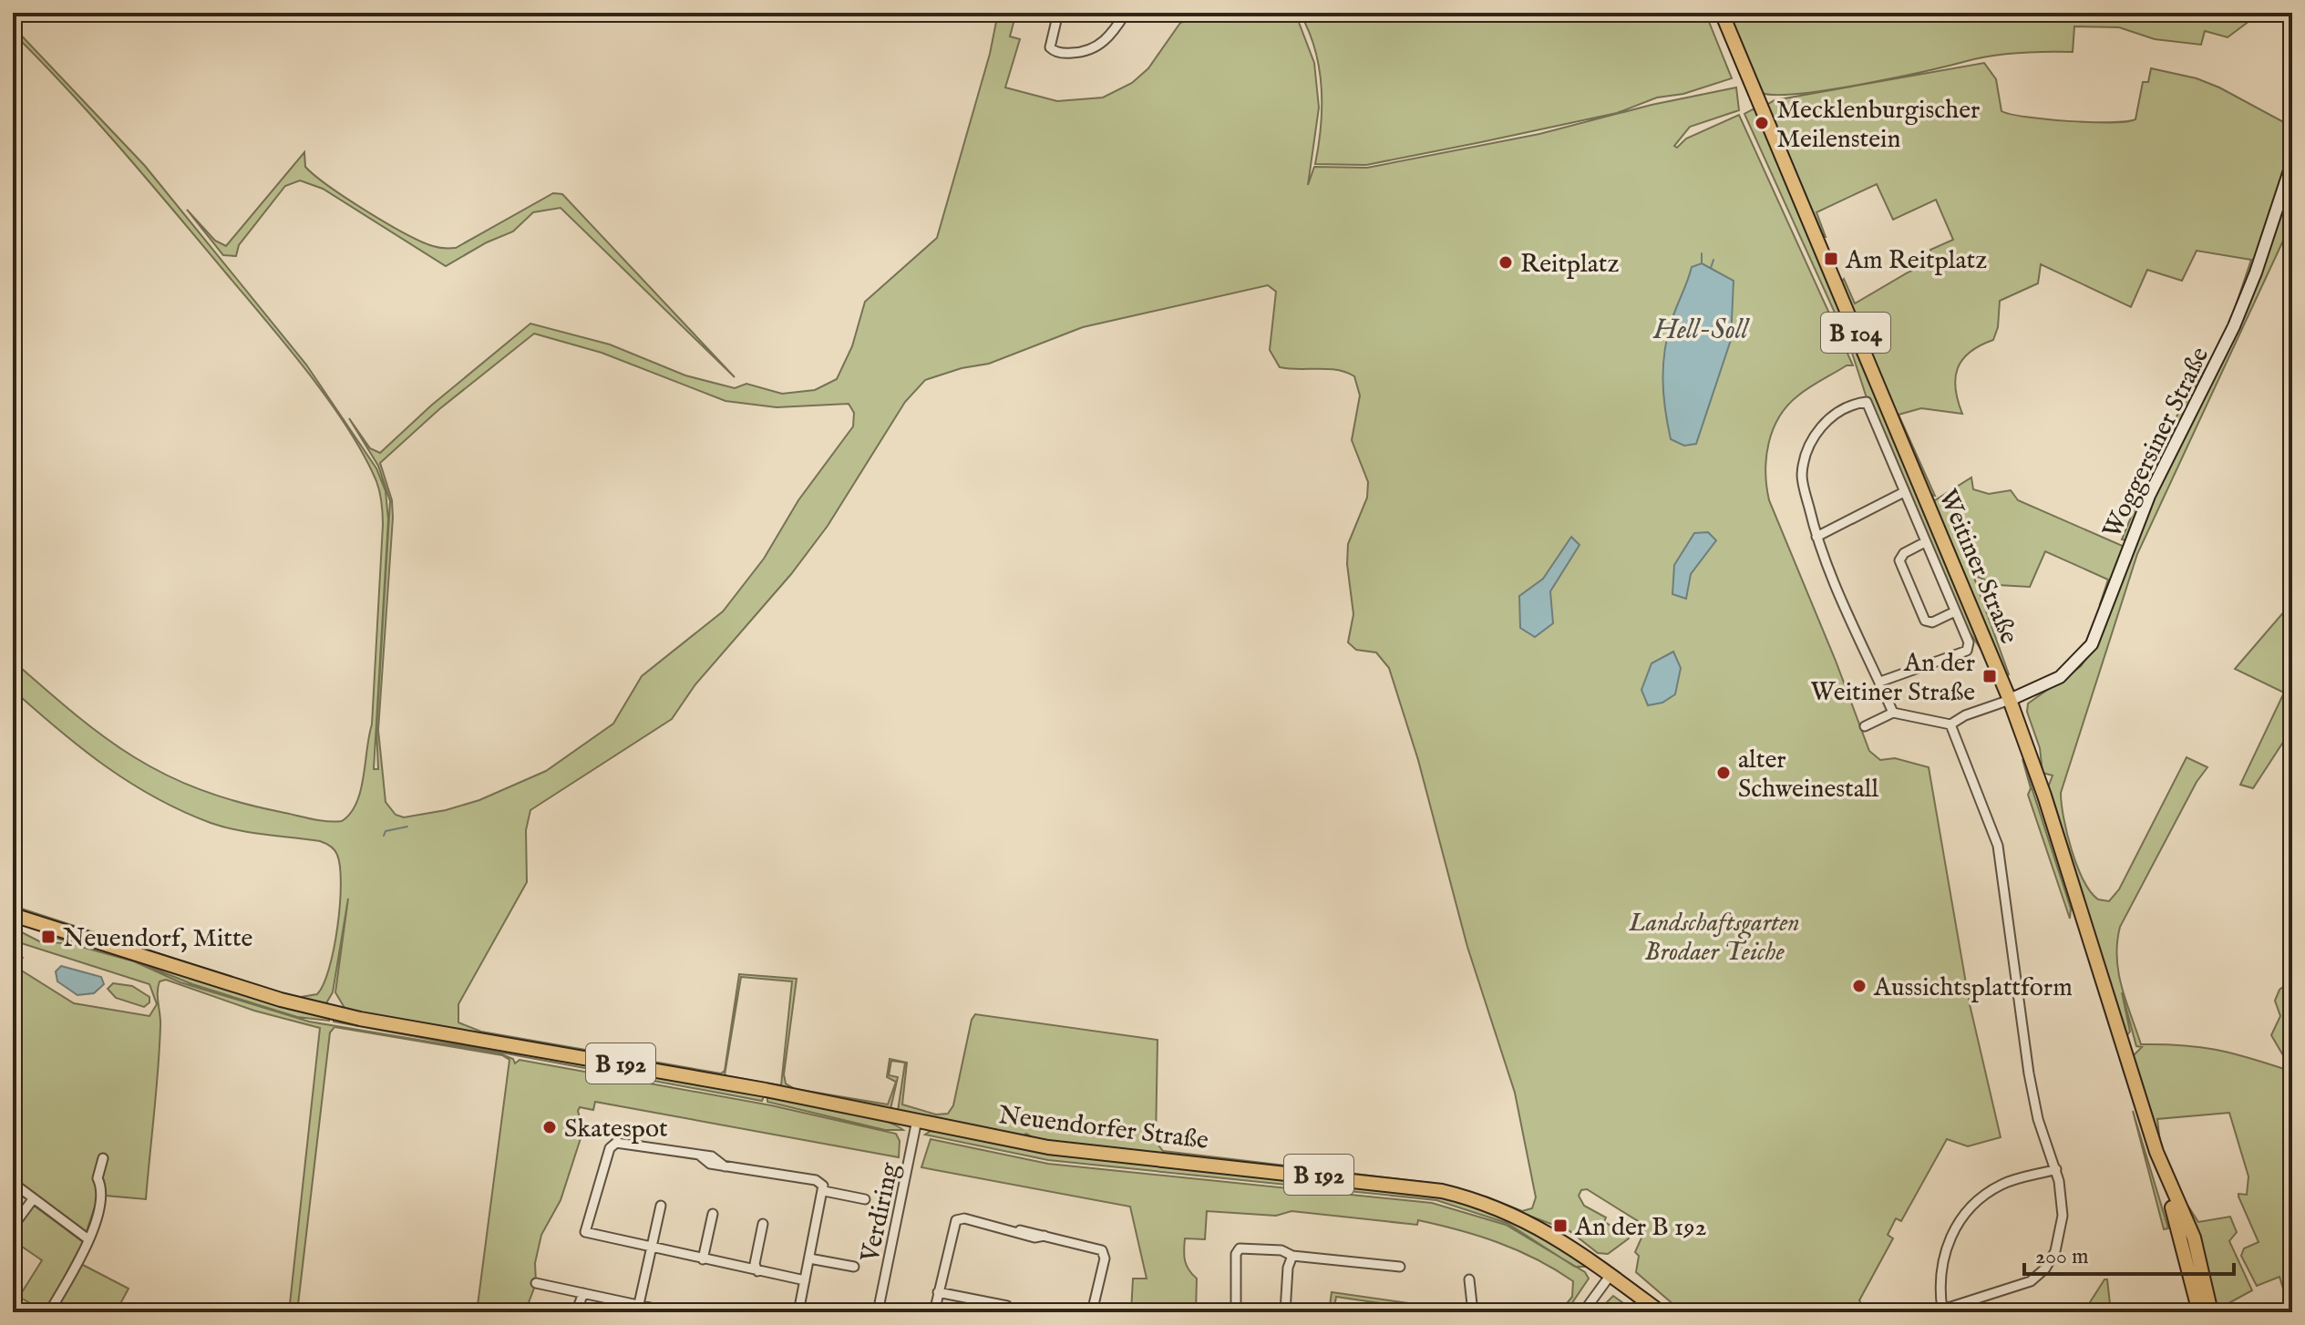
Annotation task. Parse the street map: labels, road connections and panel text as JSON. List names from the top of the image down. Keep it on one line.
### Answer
{"streets":{"main road":["B 104","Woggersiner Straße","Weitiner Straße","B 192","Neuendorfer Straße"],"street":["Verdiring"]},"crossings":[["Woggersiner Straße","Weitiner Straße"],["Neuendorfer Straße","Verdiring"]],"water":["Hell-Soll"],"parks":["Landschaftsgarten Brodaer Teiche"],"places":{"other":["Mecklenburgischer Meilenstein","Reitplatz","alter Schweinestall","Aussichtsplattform","Skatespot"],"transit":["Am Reitplatz","An der Weitiner Straße","Neuendorf, Mitte","An der B 192"]},"scale_bar":"200 m"}
